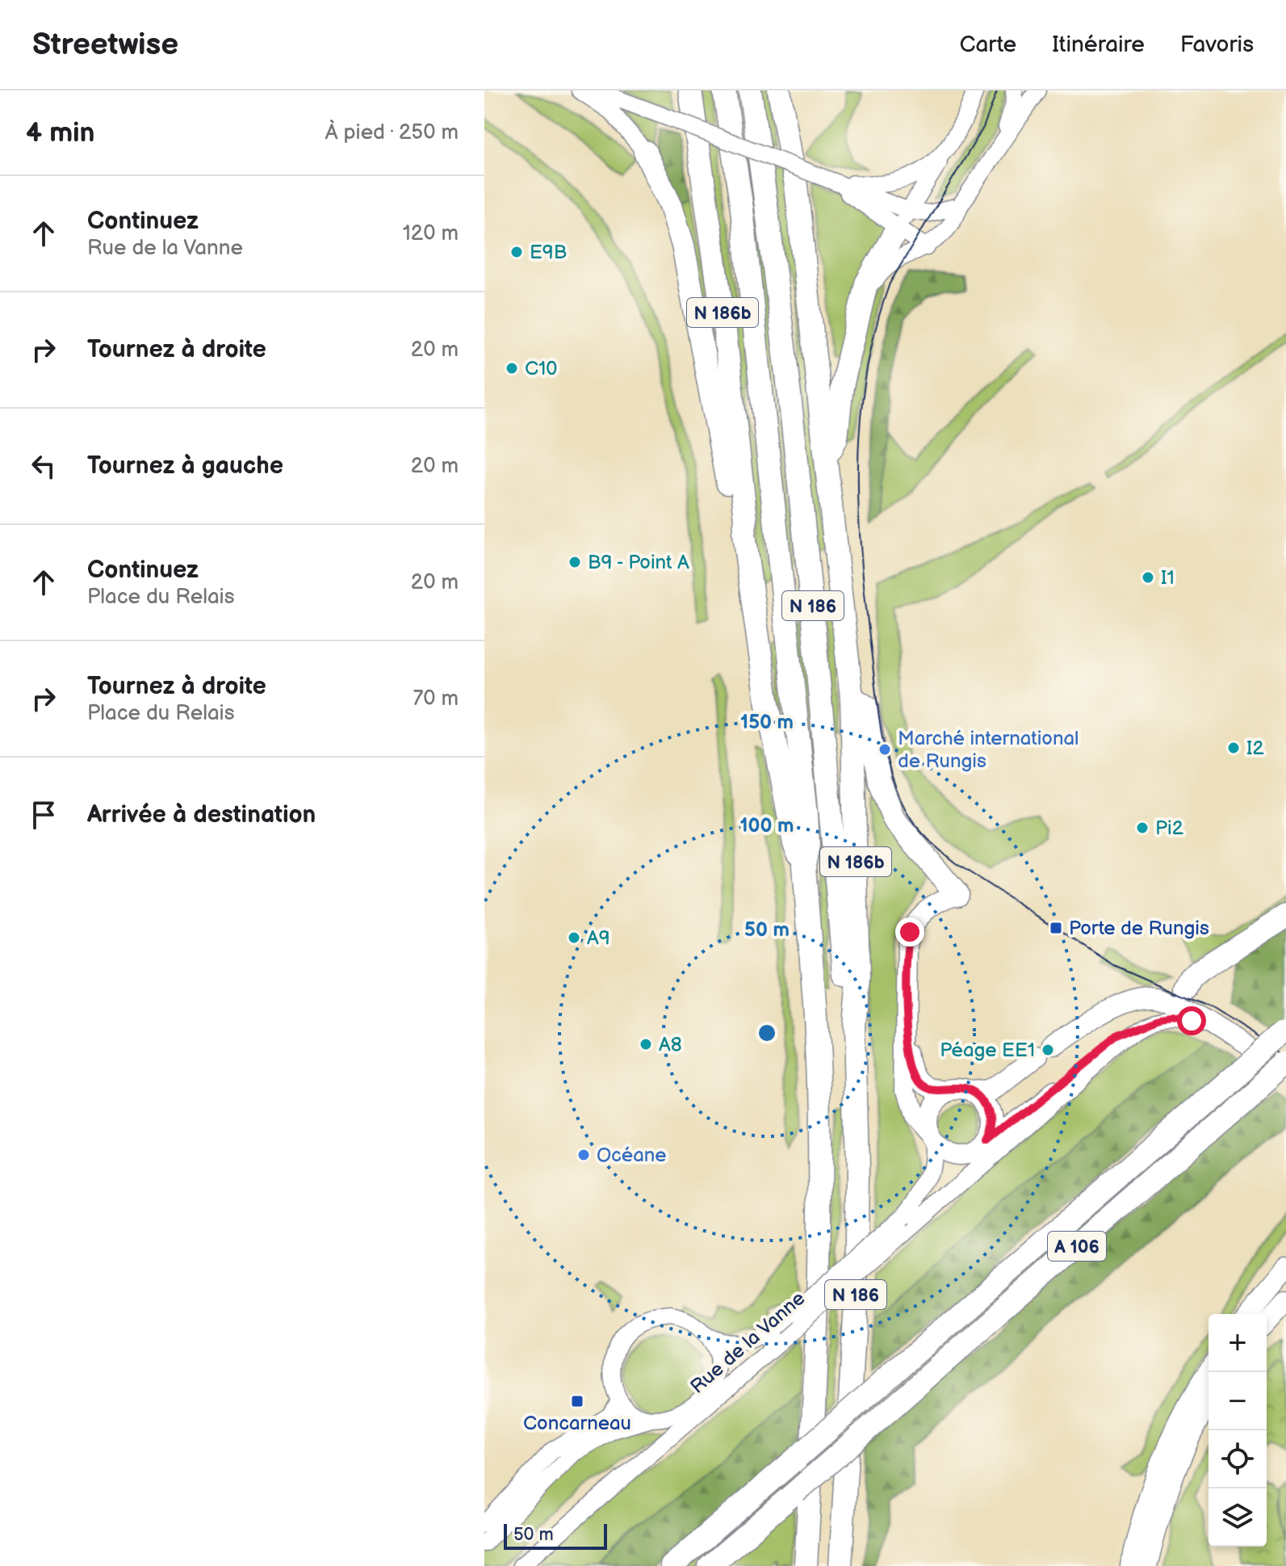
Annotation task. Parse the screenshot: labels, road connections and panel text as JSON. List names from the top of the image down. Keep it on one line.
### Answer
{"streets":{"highway":["N 186b","N 186","A 106"],"street":["Rue de la Vanne"]},"crossings":[["N 186b","N 186"]],"places":{"other":["E9B","C10","B9 - Point A","I1","I2","Marché international de Rungis","Pi2","A9","A8","Péage EE1","Océane"],"transit":["Porte de Rungis","Concarneau"]},"scale_bar":"50 m","page":{"header":"Streetwise","nav":["Carte","Itinéraire","Favoris"],"heading":["4 min","À pied · 250 m"],"list":[["Continuez","Rue de la Vanne","120 m"],["Tournez à droite","20 m"],["Tournez à gauche","20 m"],["Continuez","Place du Relais","20 m"],["Tournez à droite","Place du Relais","70 m"],"Arrivée à destination"],"map_buttons":["+","−"],"scale":"50 m"},"rings":["150 m","100 m","50 m"]}
